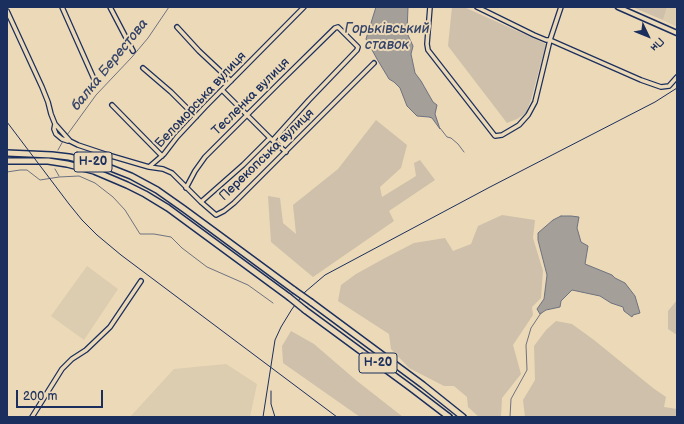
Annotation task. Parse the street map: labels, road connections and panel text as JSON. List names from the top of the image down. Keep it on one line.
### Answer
{"streets":{"main road":["Н-20"],"street":["Тесленка вулиця","Беломорська вулиця","Перекопська вулиця"]},"crossings":[["Тесленка вулиця","Перекопська вулиця"],["Беломорська вулиця","Перекопська вулиця"]],"water":["Горьківський ставок","балка Берестова"],"scale_bar":"200 m","north":"bottom right"}
